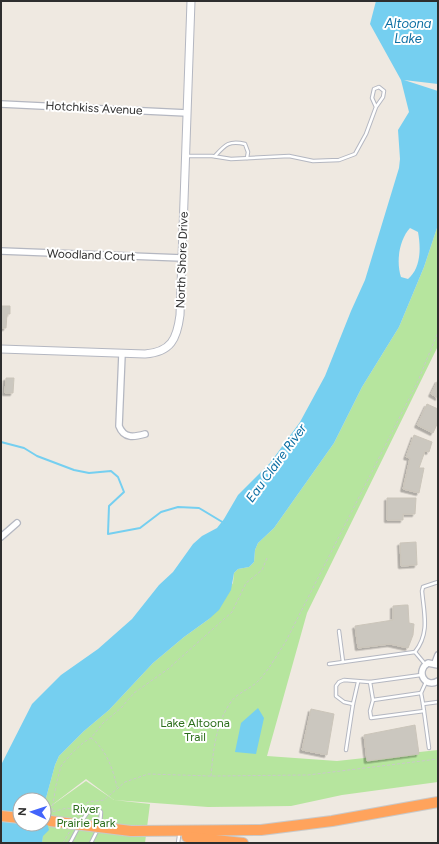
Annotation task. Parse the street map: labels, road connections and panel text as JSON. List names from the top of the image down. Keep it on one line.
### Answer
{"streets":{"street":["Hotchkiss Avenue","Woodland Court","North Shore Drive"]},"crossings":[["Hotchkiss Avenue","North Shore Drive"],["Woodland Court","North Shore Drive"]],"water":["Altoona Lake","Eau Claire River"],"parks":["Lake Altoona Trail","River Prairie Park"],"north":"left"}
